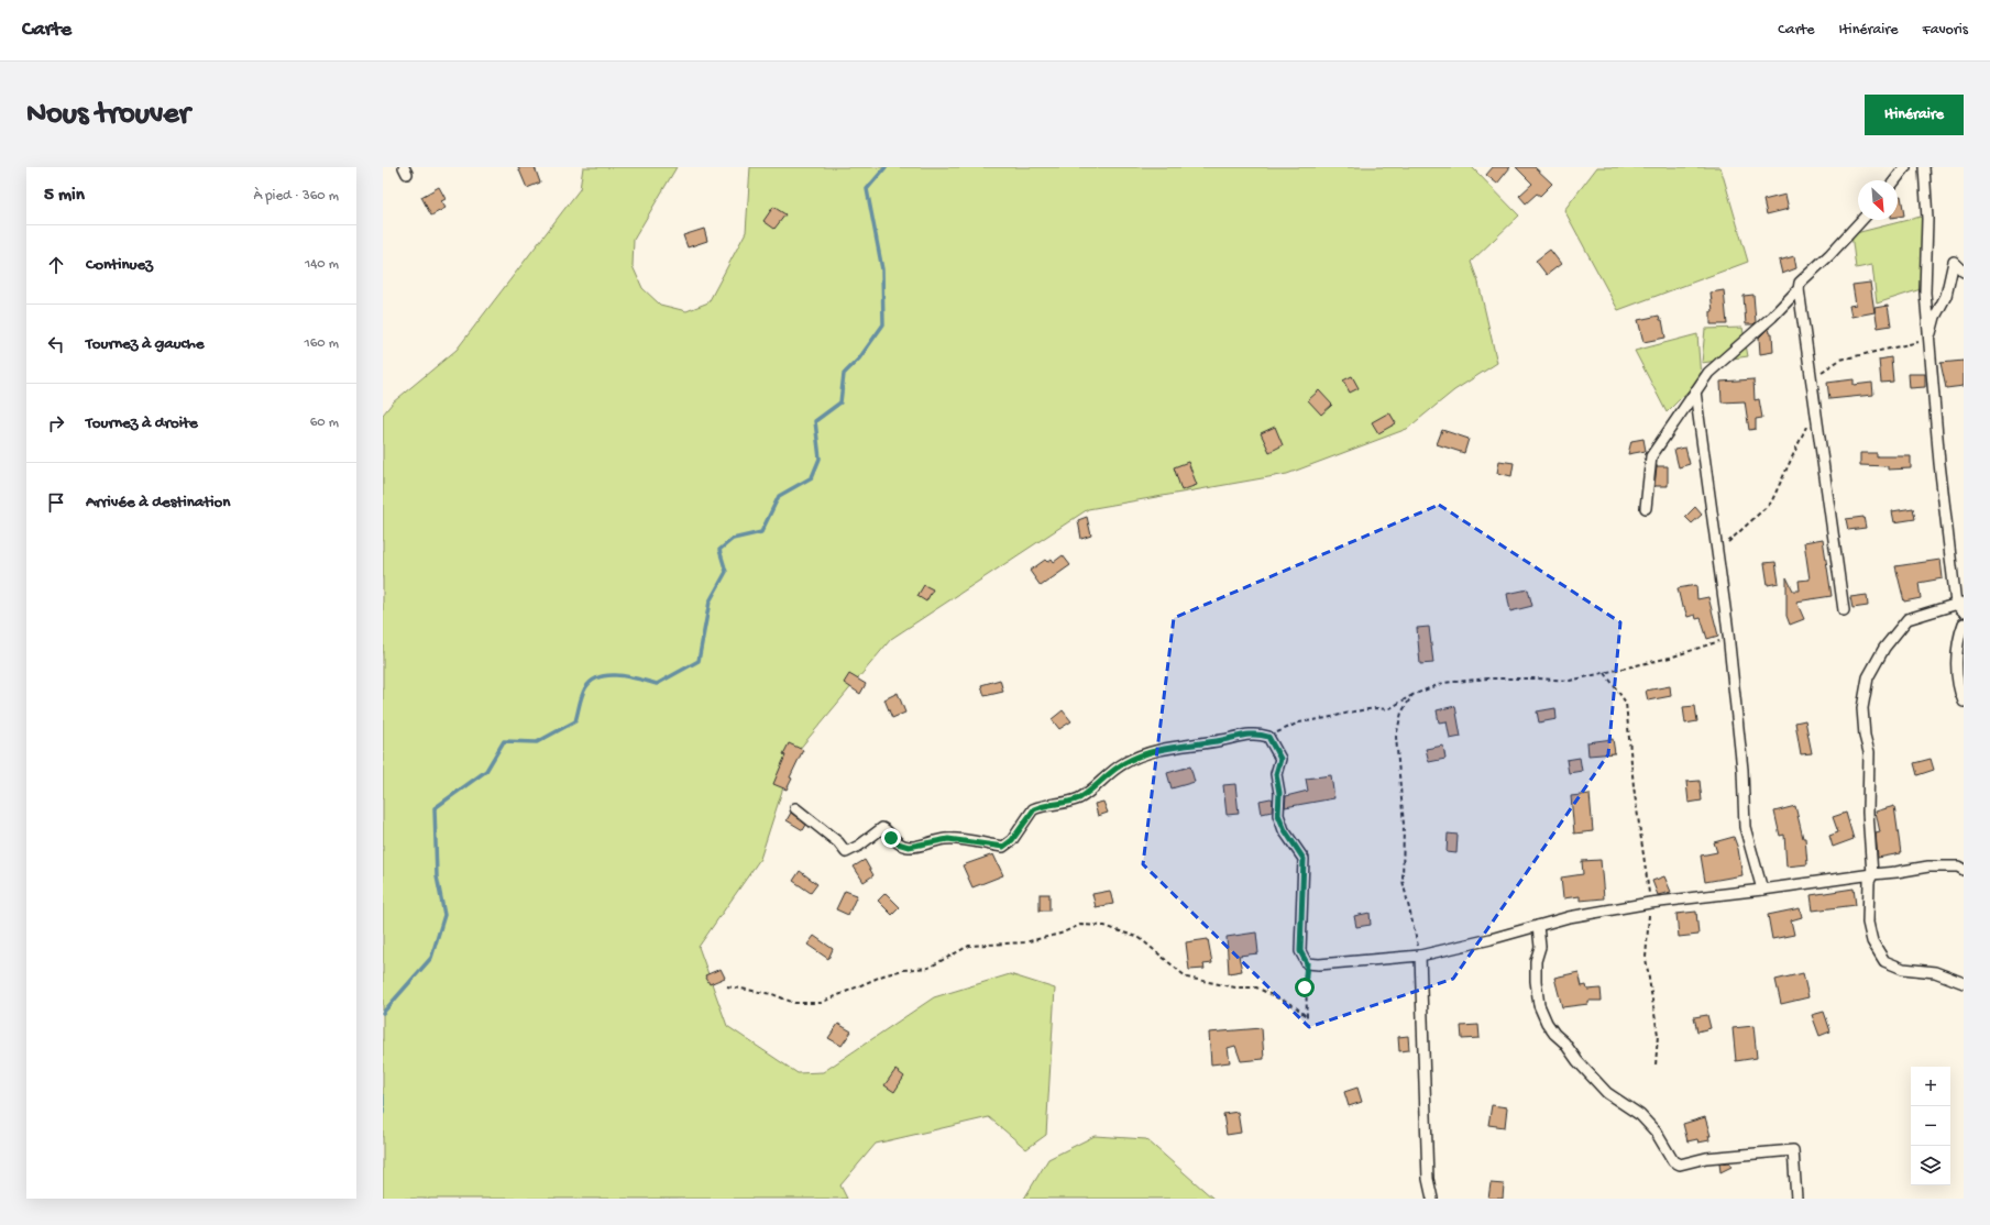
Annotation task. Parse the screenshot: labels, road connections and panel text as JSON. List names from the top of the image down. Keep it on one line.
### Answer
{"north":"bottom right","page":{"header":"Carte","nav":["Carte","Itinéraire","Favoris"],"buttons":"Itinéraire","title":"Nous trouver","heading":["5 min","À pied · 360 m"],"list":[["Continuez","140 m"],["Tournez à gauche","160 m"],["Tournez à droite","60 m"],"Arrivée à destination"],"map_buttons":["+","−"]}}
